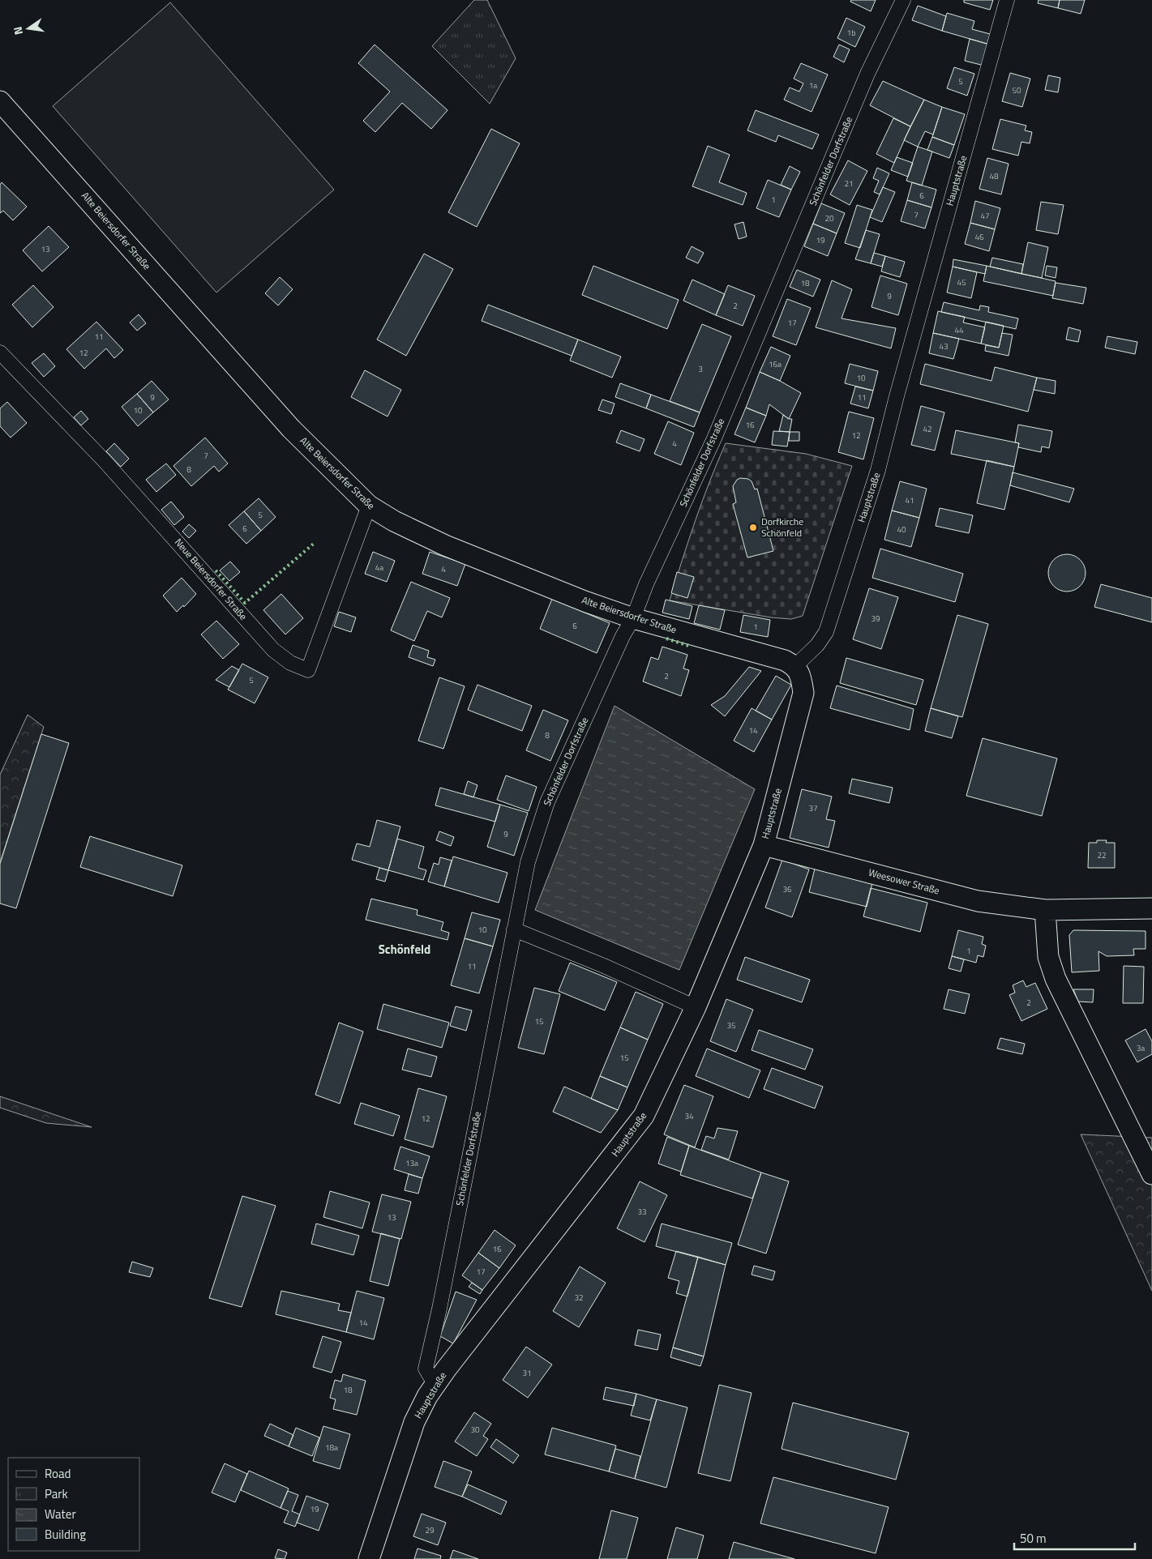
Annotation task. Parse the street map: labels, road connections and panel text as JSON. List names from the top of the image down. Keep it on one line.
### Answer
{"streets":{"main road":["Hauptstraße","Alte Beiersdorfer Straße","Weesower Straße"],"street":["Schönfelder Dorfstraße","Neue Beiersdorfer Straße"]},"crossings":[["Schönfelder Dorfstraße","Hauptstraße"],["Schönfelder Dorfstraße","Alte Beiersdorfer Straße"],["Hauptstraße","Alte Beiersdorfer Straße"],["Hauptstraße","Weesower Straße"],["Alte Beiersdorfer Straße","Neue Beiersdorfer Straße"]],"districts":["Schönfeld"],"places":["Dorfkirche Schönfeld"],"house_numbers":["1b","5","1a","50","48","21","6","1","7","47","20","46","19","13","45","18","9","2","17","44","11","43","12","16a","3","10","9","11","10","16","42","12","4","7","8","41","5","6","40","4a","4","39","6","1","2","5","14","8","37","9","22","36","10","1","11","2","15","35","3a","15","34","12","13a","33","13","16","17","32","14","31","18","30","18a","19","29"],"legend":["Road","Park","Water","Building"],"scale_bar":"50 m","north":"left"}
